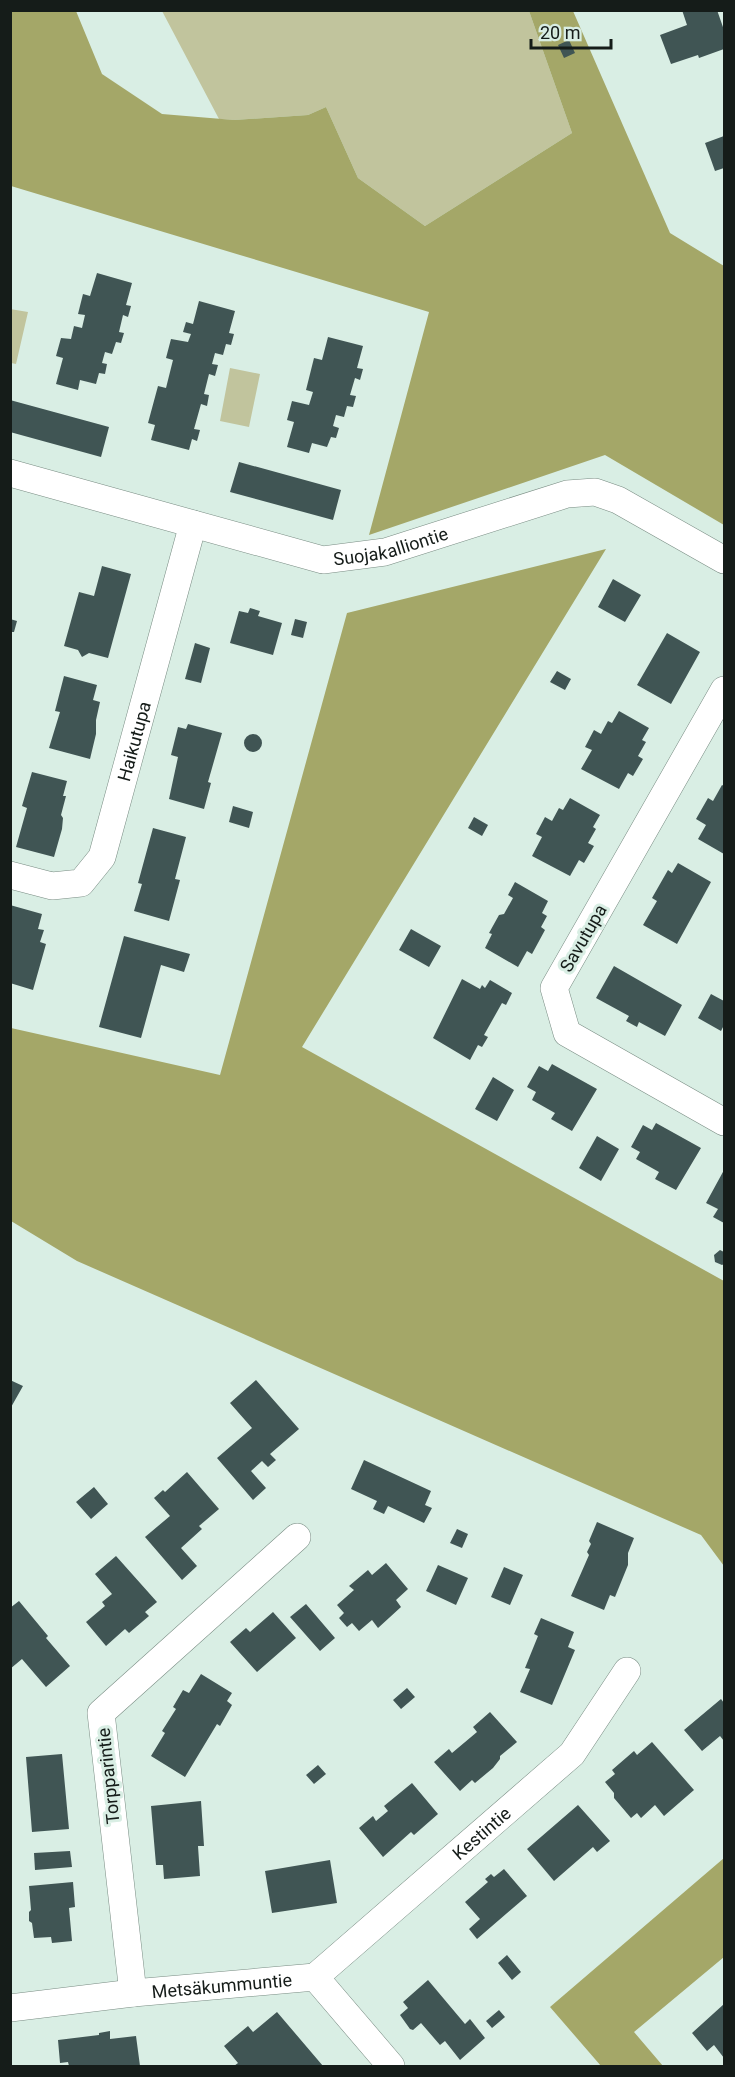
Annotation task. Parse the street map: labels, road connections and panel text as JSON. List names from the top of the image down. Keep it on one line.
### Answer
{"streets":{"street":["Suojakalliontie","Haikutupa","Savutupa","Torpparintie","Kestintie","Metsäkummuntie"]},"crossings":[["Suojakalliontie","Haikutupa"],["Torpparintie","Metsäkummuntie"],["Kestintie","Metsäkummuntie"]],"scale_bar":"20 m"}
